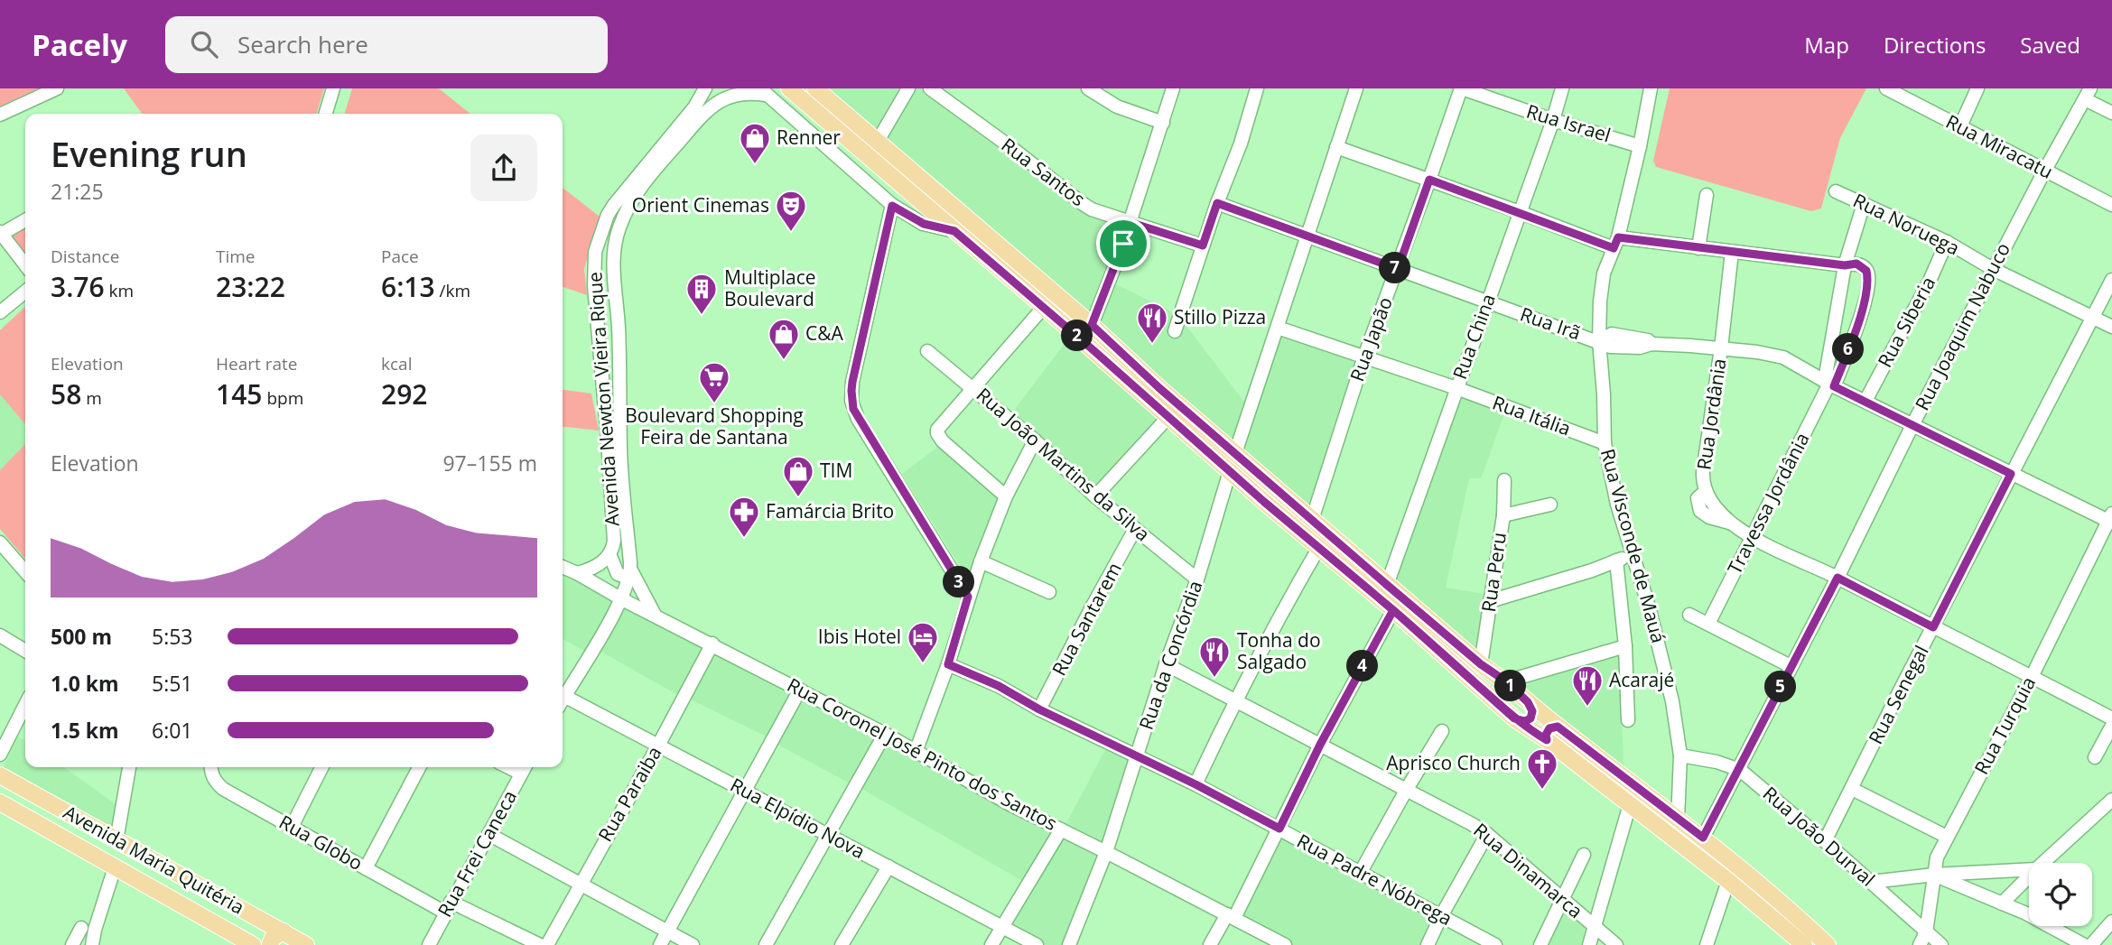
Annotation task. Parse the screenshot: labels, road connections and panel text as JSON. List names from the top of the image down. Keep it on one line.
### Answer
{"streets":{"main road":["Avenida Maria Quitéria"],"street":["Rua Israel","Rua Miracatu","Rua Santos","Rua Noruega","Rua Siberia","Rua Irã","Rua Joaquim Nabuco","Rua China","Rua Japão","Avenida Newton Vieira Rique","Rua Jordânia","Rua Itália","Rua João Martins da Silva","Travessa Jordânia","Rua Visconde de Mauá","Rua Peru","Rua Santarem","Rua da Concórdia","Rua Senegal","Rua Turquia","Rua Coronel José Pinto dos Santos","Rua Paraiba","Rua Elpídio Nova","Rua João Durval","Rua Globo","Rua Frei Caneca","Rua Dinamarca","Rua Padre Nóbrega"]},"crossings":[["Rua Israel","Rua China"],["Rua Israel","Rua Japão"],["Rua Israel","Rua Visconde de Mauá"],["Rua Miracatu","Rua Joaquim Nabuco"],["Rua Noruega","Rua Siberia"],["Rua Noruega","Rua Joaquim Nabuco"],["Rua Noruega","Rua Senegal"],["Rua Siberia","Rua Irã"],["Rua Siberia","Travessa Jordânia"],["Rua Irã","Rua Joaquim Nabuco"],["Rua Irã","Rua China"],["Rua Irã","Rua Japão"],["Rua Irã","Rua Jordânia"],["Rua Irã","Travessa Jordânia"],["Rua Irã","Rua Visconde de Mauá"],["Rua Irã","Rua Senegal"],["Rua Irã","Rua Turquia"],["Rua Joaquim Nabuco","Rua Jordânia"],["Rua Joaquim Nabuco","Rua João Durval"],["Rua China","Rua Itália"],["Rua Japão","Rua Itália"],["Avenida Newton Vieira Rique","Rua Coronel José Pinto dos Santos"],["Rua Jordânia","Travessa Jordânia"],["Rua Jordânia","Rua Senegal"],["Rua Jordânia","Rua Turquia"],["Rua Itália","Rua Visconde de Mauá"],["Rua João Martins da Silva","Rua Santarem"],["Rua João Martins da Silva","Rua da Concórdia"],["Rua Visconde de Mauá","Rua João Durval"],["Rua Santarem","Rua Padre Nóbrega"],["Rua da Concórdia","Rua Coronel José Pinto dos Santos"],["Rua da Concórdia","Rua Dinamarca"],["Rua da Concórdia","Rua Padre Nóbrega"],["Rua Senegal","Rua João Durval"],["Rua Turquia","Rua João Durval"],["Rua Coronel José Pinto dos Santos","Rua Paraiba"],["Rua Paraiba","Rua Elpídio Nova"],["Rua Paraiba","Rua Globo"],["Rua Globo","Rua Frei Caneca"]],"places":{"shop":["Renner","C&A","TIM"],"theatre":["Orient Cinemas"],"building":["Multiplace Boulevard"],"restaurant":["Stillo Pizza","Tonha do Salgado","Acarajé"],"supermarket":["Boulevard Shopping Feira de Santana"],"pharmacy":["Famárcia Brito"],"hotel":["Ibis Hotel"],"church":["Aprisco Church"]},"page":{"header":"Pacely","search":"Search here","nav":["Map","Directions","Saved"],"heading":["Evening run","21:25"],"stats":[["Distance","3.76 km"],["Time","23:22"],["Pace","6:13 /km"],["Elevation","58 m"],["Heart rate","145 bpm"],["kcal","292"]],"pins":["7","2","6","3","4","1","5"],"chart":["Elevation","97–155 m"],"list":[{"name":"500 m","note":"5:53"},{"name":"1.0 km","note":"5:51"},{"name":"1.5 km","note":"6:01"}]}}
